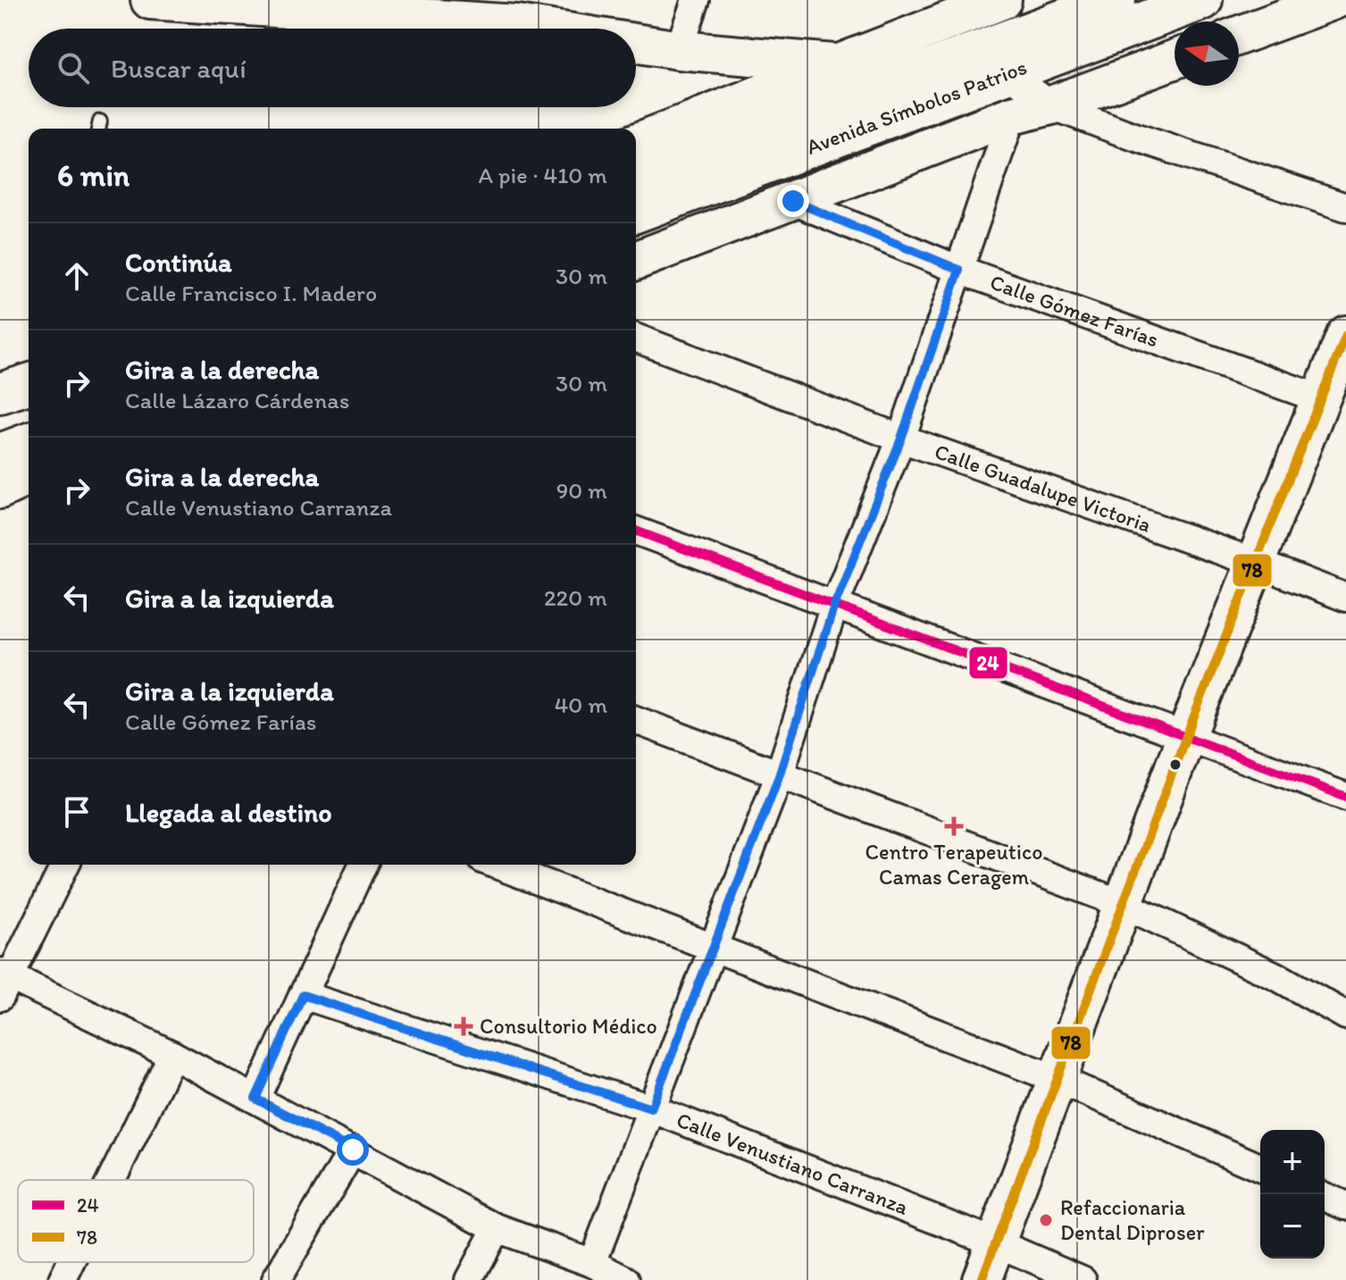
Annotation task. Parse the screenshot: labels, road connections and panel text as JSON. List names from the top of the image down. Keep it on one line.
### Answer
{"streets":{"main road":["Avenida Símbolos Patrios"],"street":["Calle Gómez Farías","Calle Guadalupe Victoria","Calle Venustiano Carranza"]},"crossings":[["Avenida Símbolos Patrios","Calle Gómez Farías"]],"places":{"health":["Centro Terapeutico Camas Ceragem","Consultorio Médico"],"other":["Refaccionaria Dental Diproser"]},"lines":["transit line 78","transit line 24"],"legend":["24","78"],"north":"left","page":{"search":"Buscar aquí","heading":["6 min","A pie · 410 m"],"list":[["Continúa","Calle Francisco I. Madero","30 m"],["Gira a la derecha","Calle Lázaro Cárdenas","30 m"],["Gira a la derecha","Calle Venustiano Carranza","90 m"],["Gira a la izquierda","220 m"],["Gira a la izquierda","Calle Gómez Farías","40 m"],"Llegada al destino"],"map_buttons":["+","−"]}}
